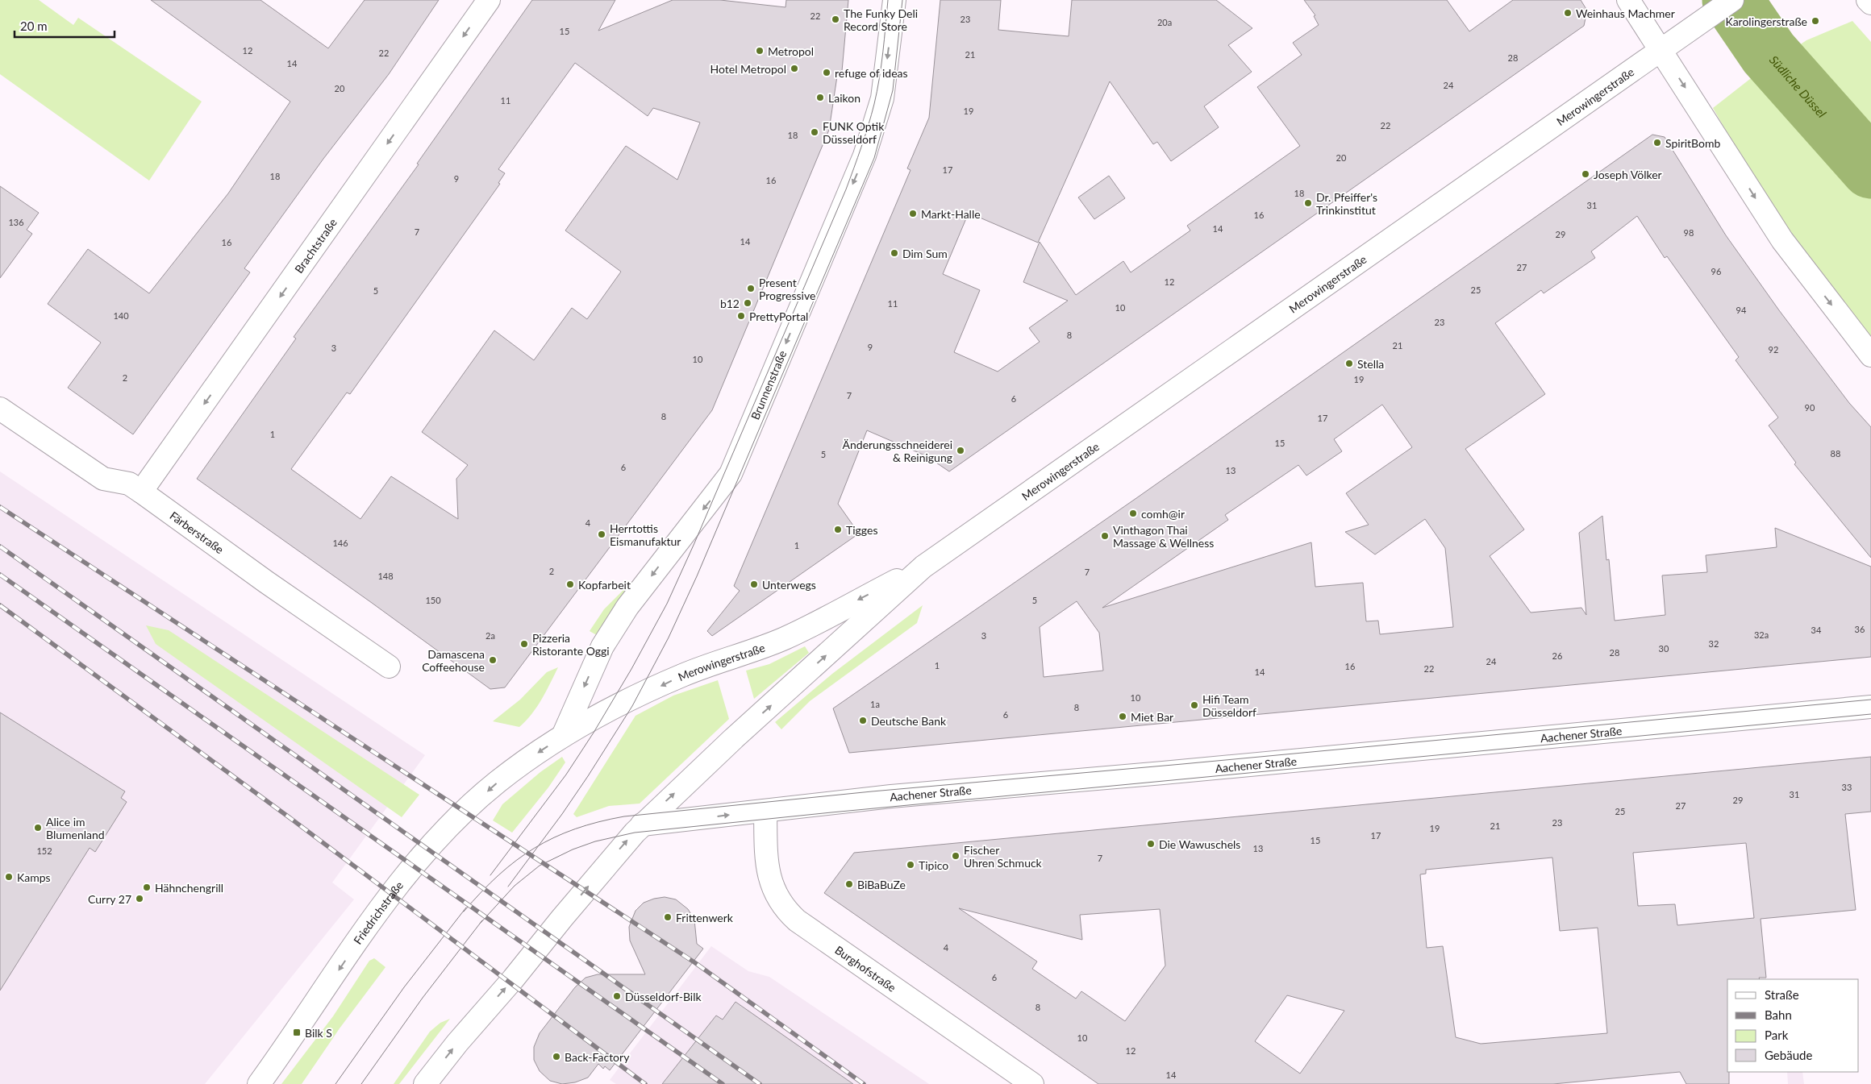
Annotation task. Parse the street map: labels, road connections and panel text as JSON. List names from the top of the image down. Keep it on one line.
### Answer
{"streets":{"street":["Merowingerstraße","Brachtstraße","Brunnenstraße","Färberstraße","Aachener Straße","Friedrichstraße","Burghofstraße"]},"crossings":[["Merowingerstraße","Brunnenstraße"],["Merowingerstraße","Aachener Straße"],["Merowingerstraße","Friedrichstraße"],["Brachtstraße","Färberstraße"],["Aachener Straße","Burghofstraße"]],"one_way":["Brachtstraße","Brunnenstraße","Friedrichstraße"],"water":["Südliche Düssel"],"places":{"other":["Weinhaus Machmer","The Funky Deli Record Store","Karolingerstraße","Metropol","Hotel Metropol","refuge of ideas","Laikon","FUNK Optik Düsseldorf","SpiritBomb","Joseph Völker","Dr. Pfeiffer's Trinkinstitut","Markt-Halle","Dim Sum","Present Progressive","b12","PrettyPortal","Stella","Änderungsschneiderei & Reinigung","comh@ir","Tigges","Herrtottis Eismanufaktur","Vinthagon Thai Massage & Wellness","Kopfarbeit","Unterwegs","Pizzeria Ristorante Oggi","Damascena Coffeehouse","Hifi Team Düsseldorf","Miet Bar","Deutsche Bank","Alice im Blumenland","Die Wawuschels","Fischer Uhren Schmuck","Tipico","Kamps","BiBaBuZe","Hähnchengrill","Curry 27","Frittenwerk","Düsseldorf-Bilk","Back-Factory"],"transit":["Bilk S"]},"house_numbers":["22","23","20a","15","12","22","21","28","14","24","20","11","19","22","18","20","17","18","9","16","18","31","16","136","14","7","98","29","14","16","27","96","12","25","5","11","10","94","140","23","8","21","9","3","92","10","2","19","7","6","90","8","17","1","15","88","5","6","13","4","146","1","2","7","148","150","5","36","34","32a","2a","3","32","30","28","26","24","1","16","22","14","10","1a","8","6","33","31","29","27","25","23","21","19","17","15","13","152","7","4","6","8","10","12","14"],"legend":["Straße","Bahn","Park","Gebäude"],"scale_bar":"20 m"}
